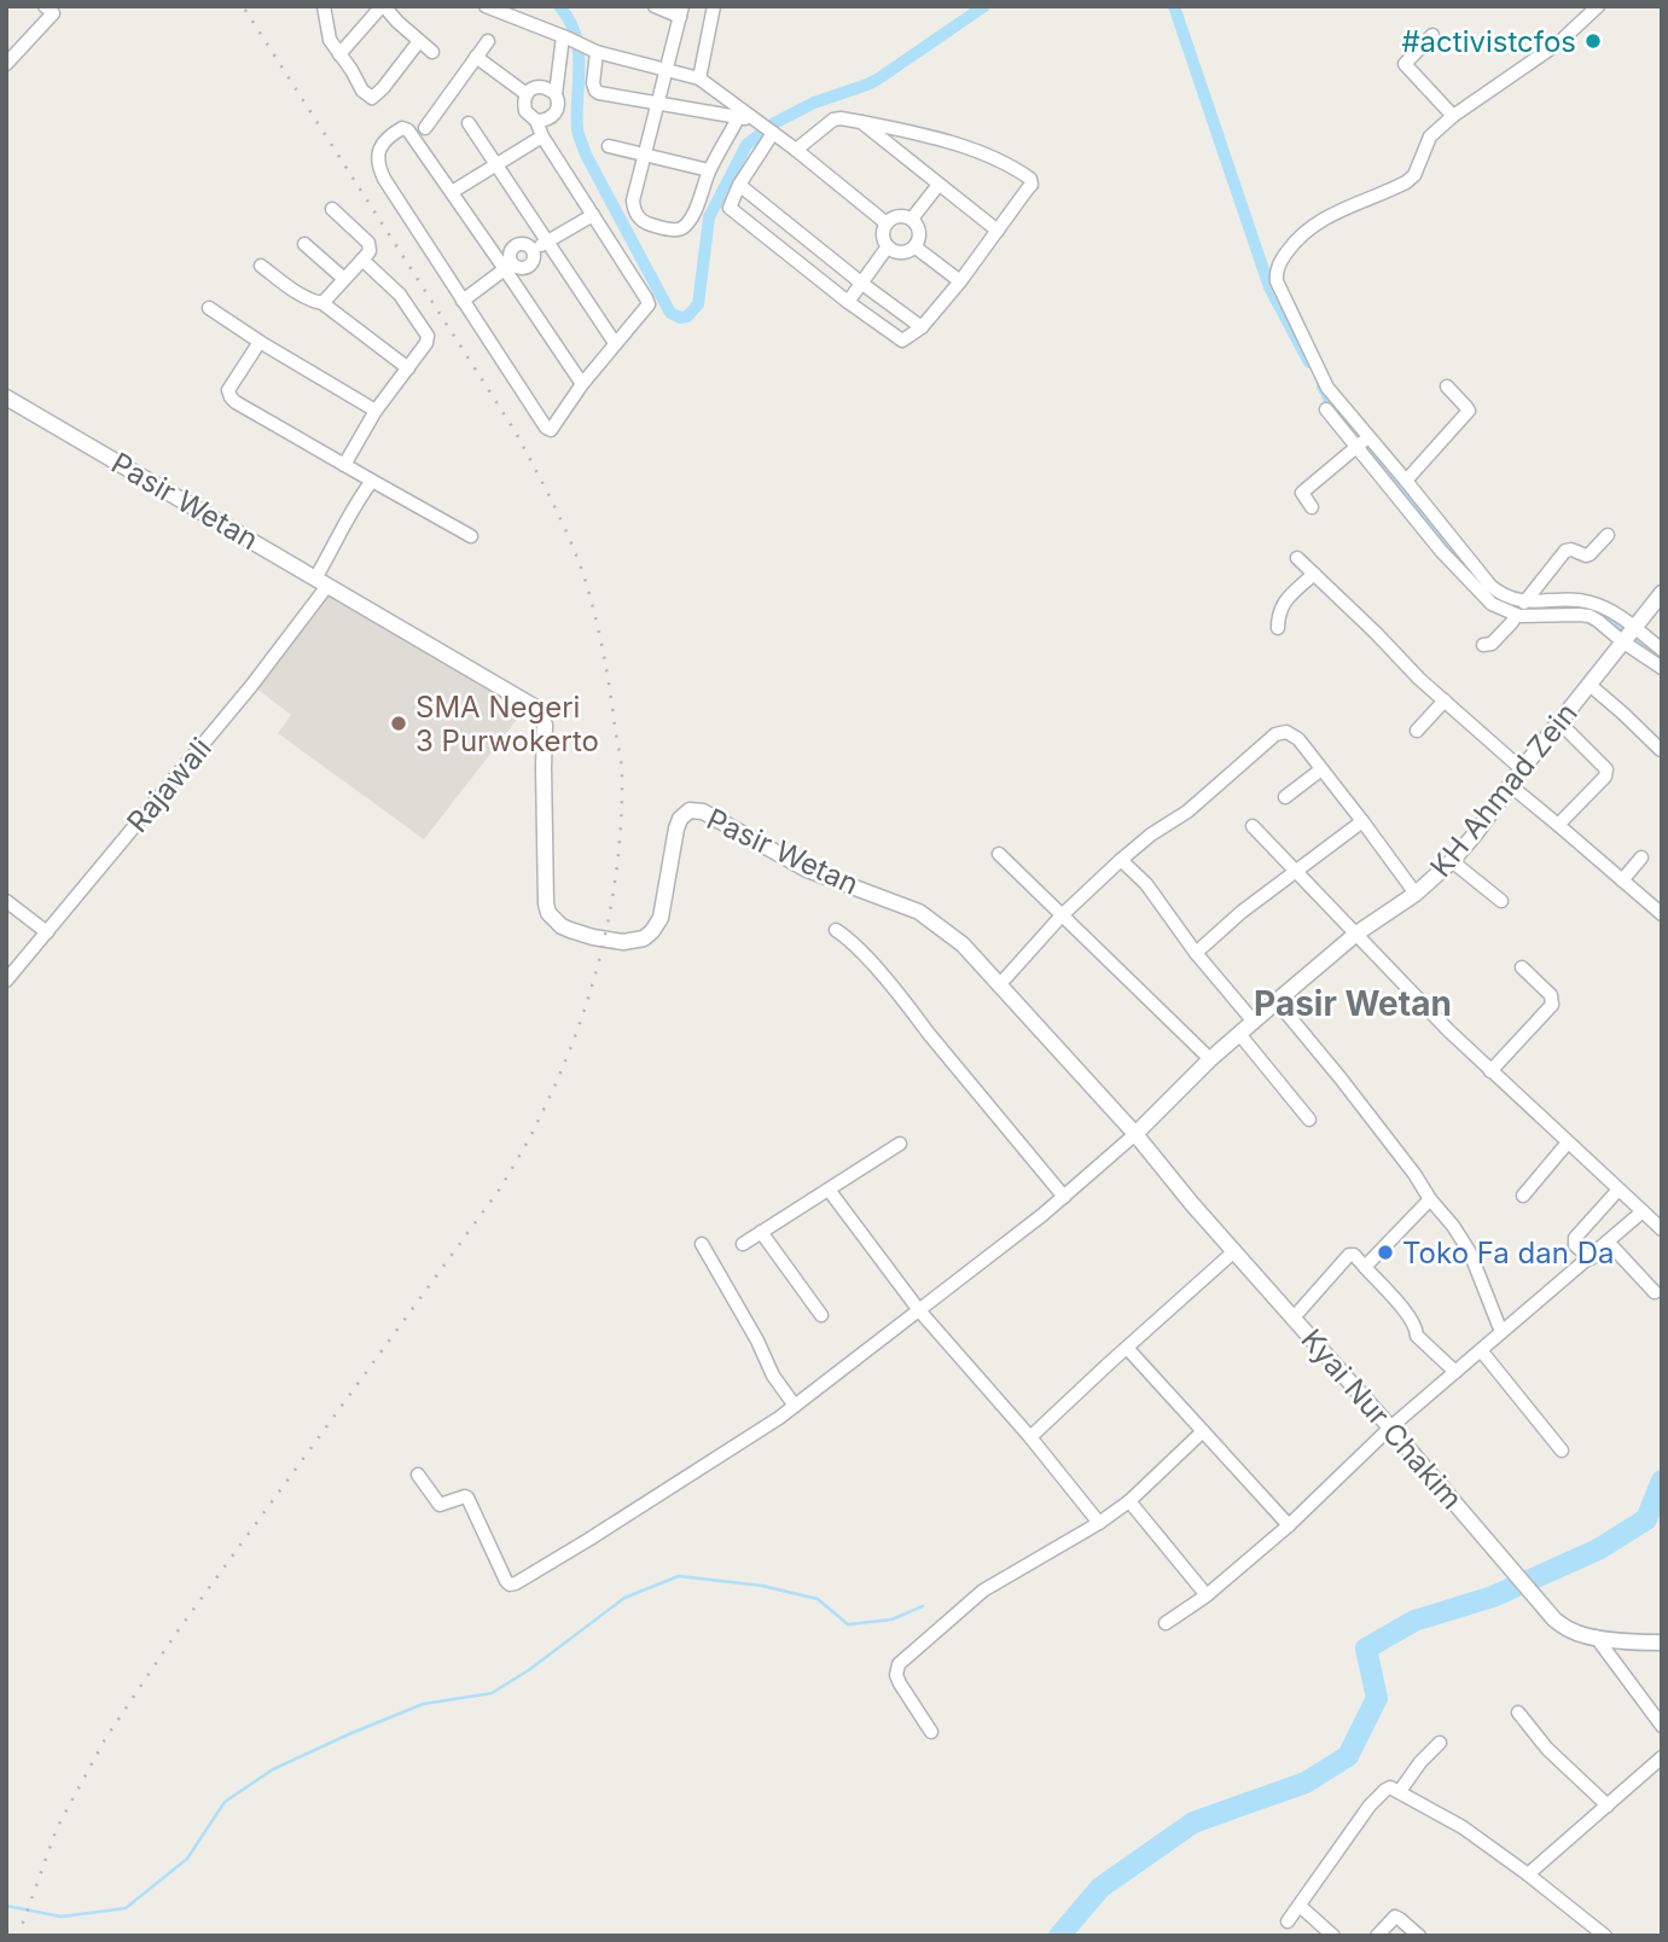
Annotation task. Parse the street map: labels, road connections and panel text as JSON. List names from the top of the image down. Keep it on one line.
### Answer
{"streets":{"street":["Pasir Wetan","Rajawali","KH Ahmad Zein","Kyai Nur Chakim"]},"crossings":[["Pasir Wetan","Rajawali"],["Pasir Wetan","KH Ahmad Zein"],["Pasir Wetan","Kyai Nur Chakim"],["KH Ahmad Zein","Kyai Nur Chakim"]],"districts":["Pasir Wetan"],"places":["#activistcfos","SMA Negeri 3 Purwokerto","Toko Fa dan Da"]}
